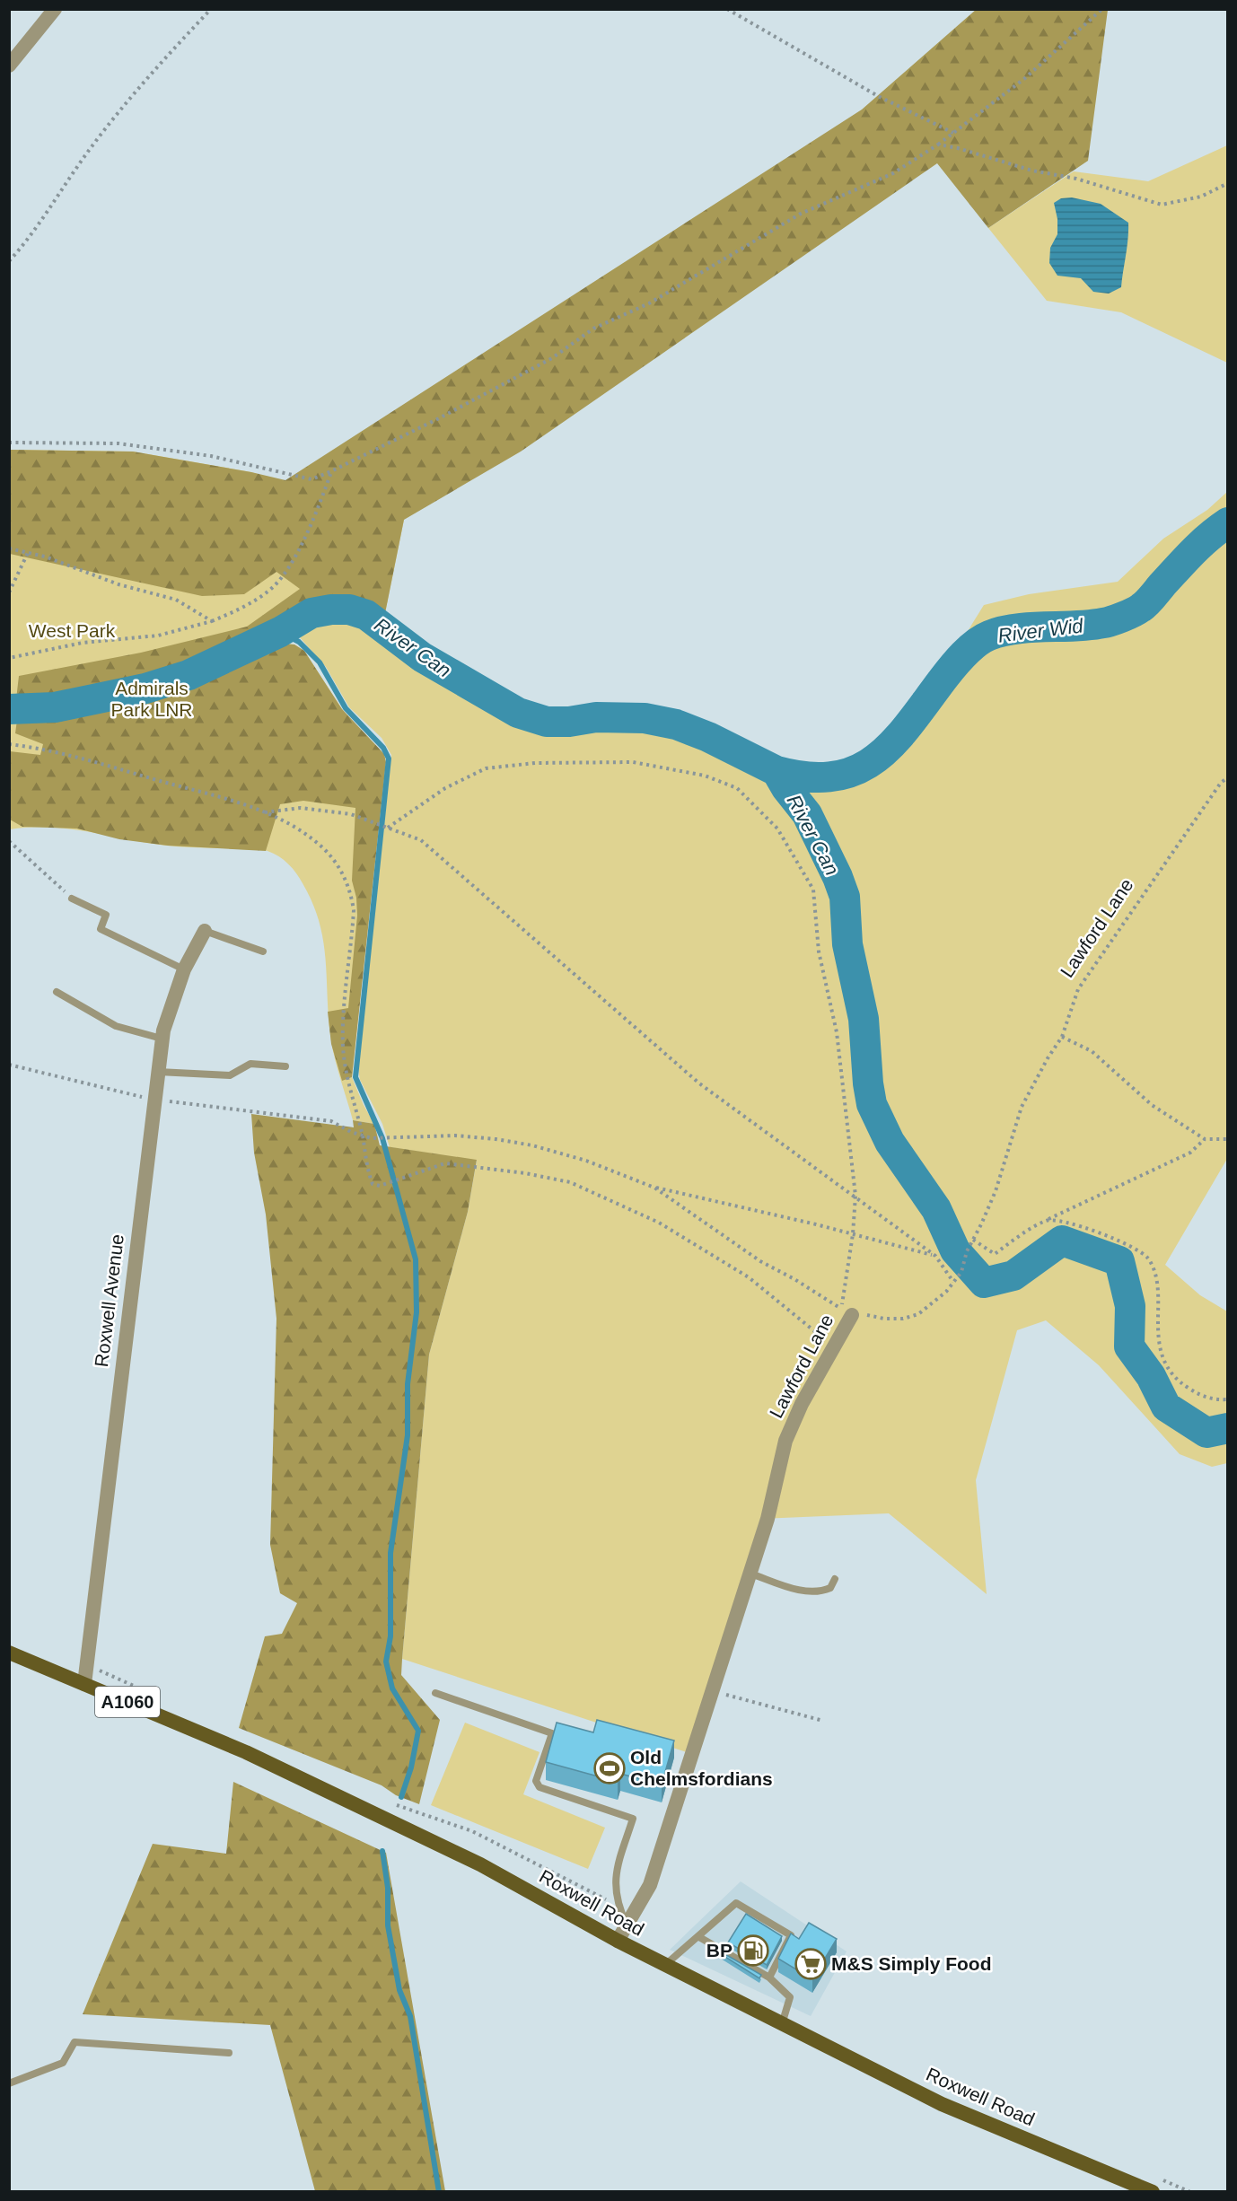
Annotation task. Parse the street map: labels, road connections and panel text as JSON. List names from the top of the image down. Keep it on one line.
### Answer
{"streets":{"main road":["A1060","Roxwell Road"],"street":["Lawford Lane","Roxwell Avenue"]},"crossings":[["Lawford Lane","Roxwell Road"],["Roxwell Avenue","Roxwell Road"]],"water":["River Wid","River Can"],"parks":["West Park","Admirals Park LNR"],"places":{"sports":["Old Chelmsfordians"],"fuel station":["BP"],"supermarket":["M&S Simply Food"]}}
